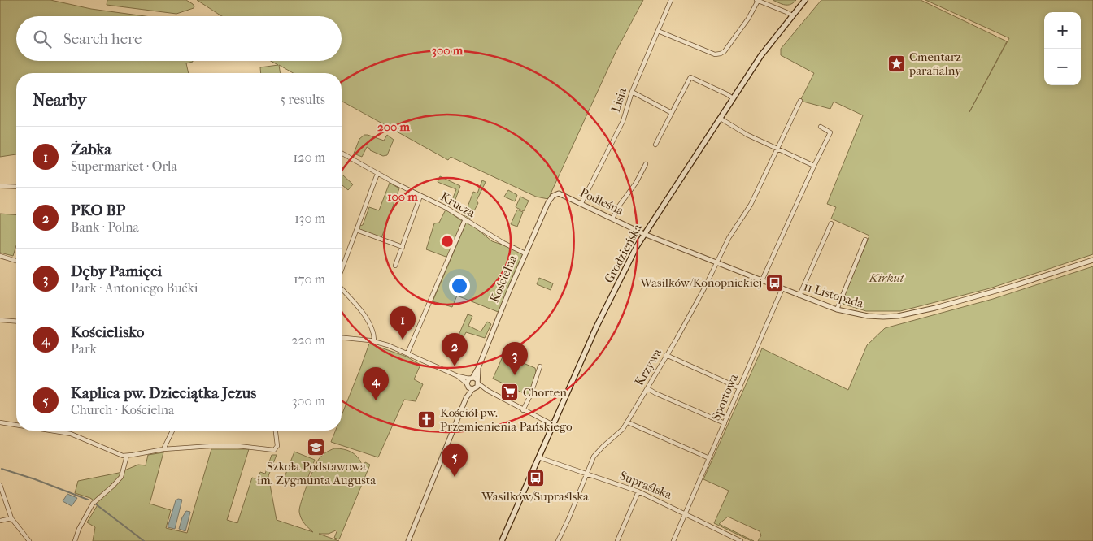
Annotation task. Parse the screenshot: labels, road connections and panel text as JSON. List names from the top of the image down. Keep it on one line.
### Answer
{"streets":{"main road":["Grodzieńska"],"street":["Lisia","Podleśna","Krucza","Kościelna","11 Listopada","Krzywa","Sportowa","Supraślska"]},"crossings":[["Lisia","Podleśna"],["Podleśna","Grodzieńska"],["Podleśna","Kościelna"],["Podleśna","11 Listopada"],["Krucza","Kościelna"],["Grodzieńska","11 Listopada"],["Grodzieńska","Supraślska"],["11 Listopada","Krzywa"],["11 Listopada","Sportowa"],["Krzywa","Supraślska"],["Sportowa","Supraślska"]],"parks":["Kirkut"],"places":{"place":["Cmentarz parafialny"],"bus stop":["Wasilków/Konopnickiej","Wasilków/Supraślska"],"supermarket":["Chorten"],"church":["Kościół pw. Przemienienia Pańskiego"],"school or university":["Szkoła Podstawowa im. Zygmunta Augusta"]},"page":{"map_buttons":["+","−"],"search":"Search here","heading":["Nearby","5 results"],"list":[{"mark":"1","name":"Żabka","note":"Supermarket · Orla","value":"120 m"},{"mark":"2","name":"PKO BP","note":"Bank · Polna","value":"130 m"},{"mark":"3","name":"Dęby Pamięci","note":"Park · Antoniego Bućki","value":"170 m"},{"mark":"4","name":"Kościelisko","note":"Park","value":"220 m"},{"mark":"5","name":"Kaplica pw. Dzieciątka Jezus","note":"Church · Kościelna","value":"300 m"}],"pins":["1","2","3","4","5"]},"rings":["300 m","200 m","100 m"]}
